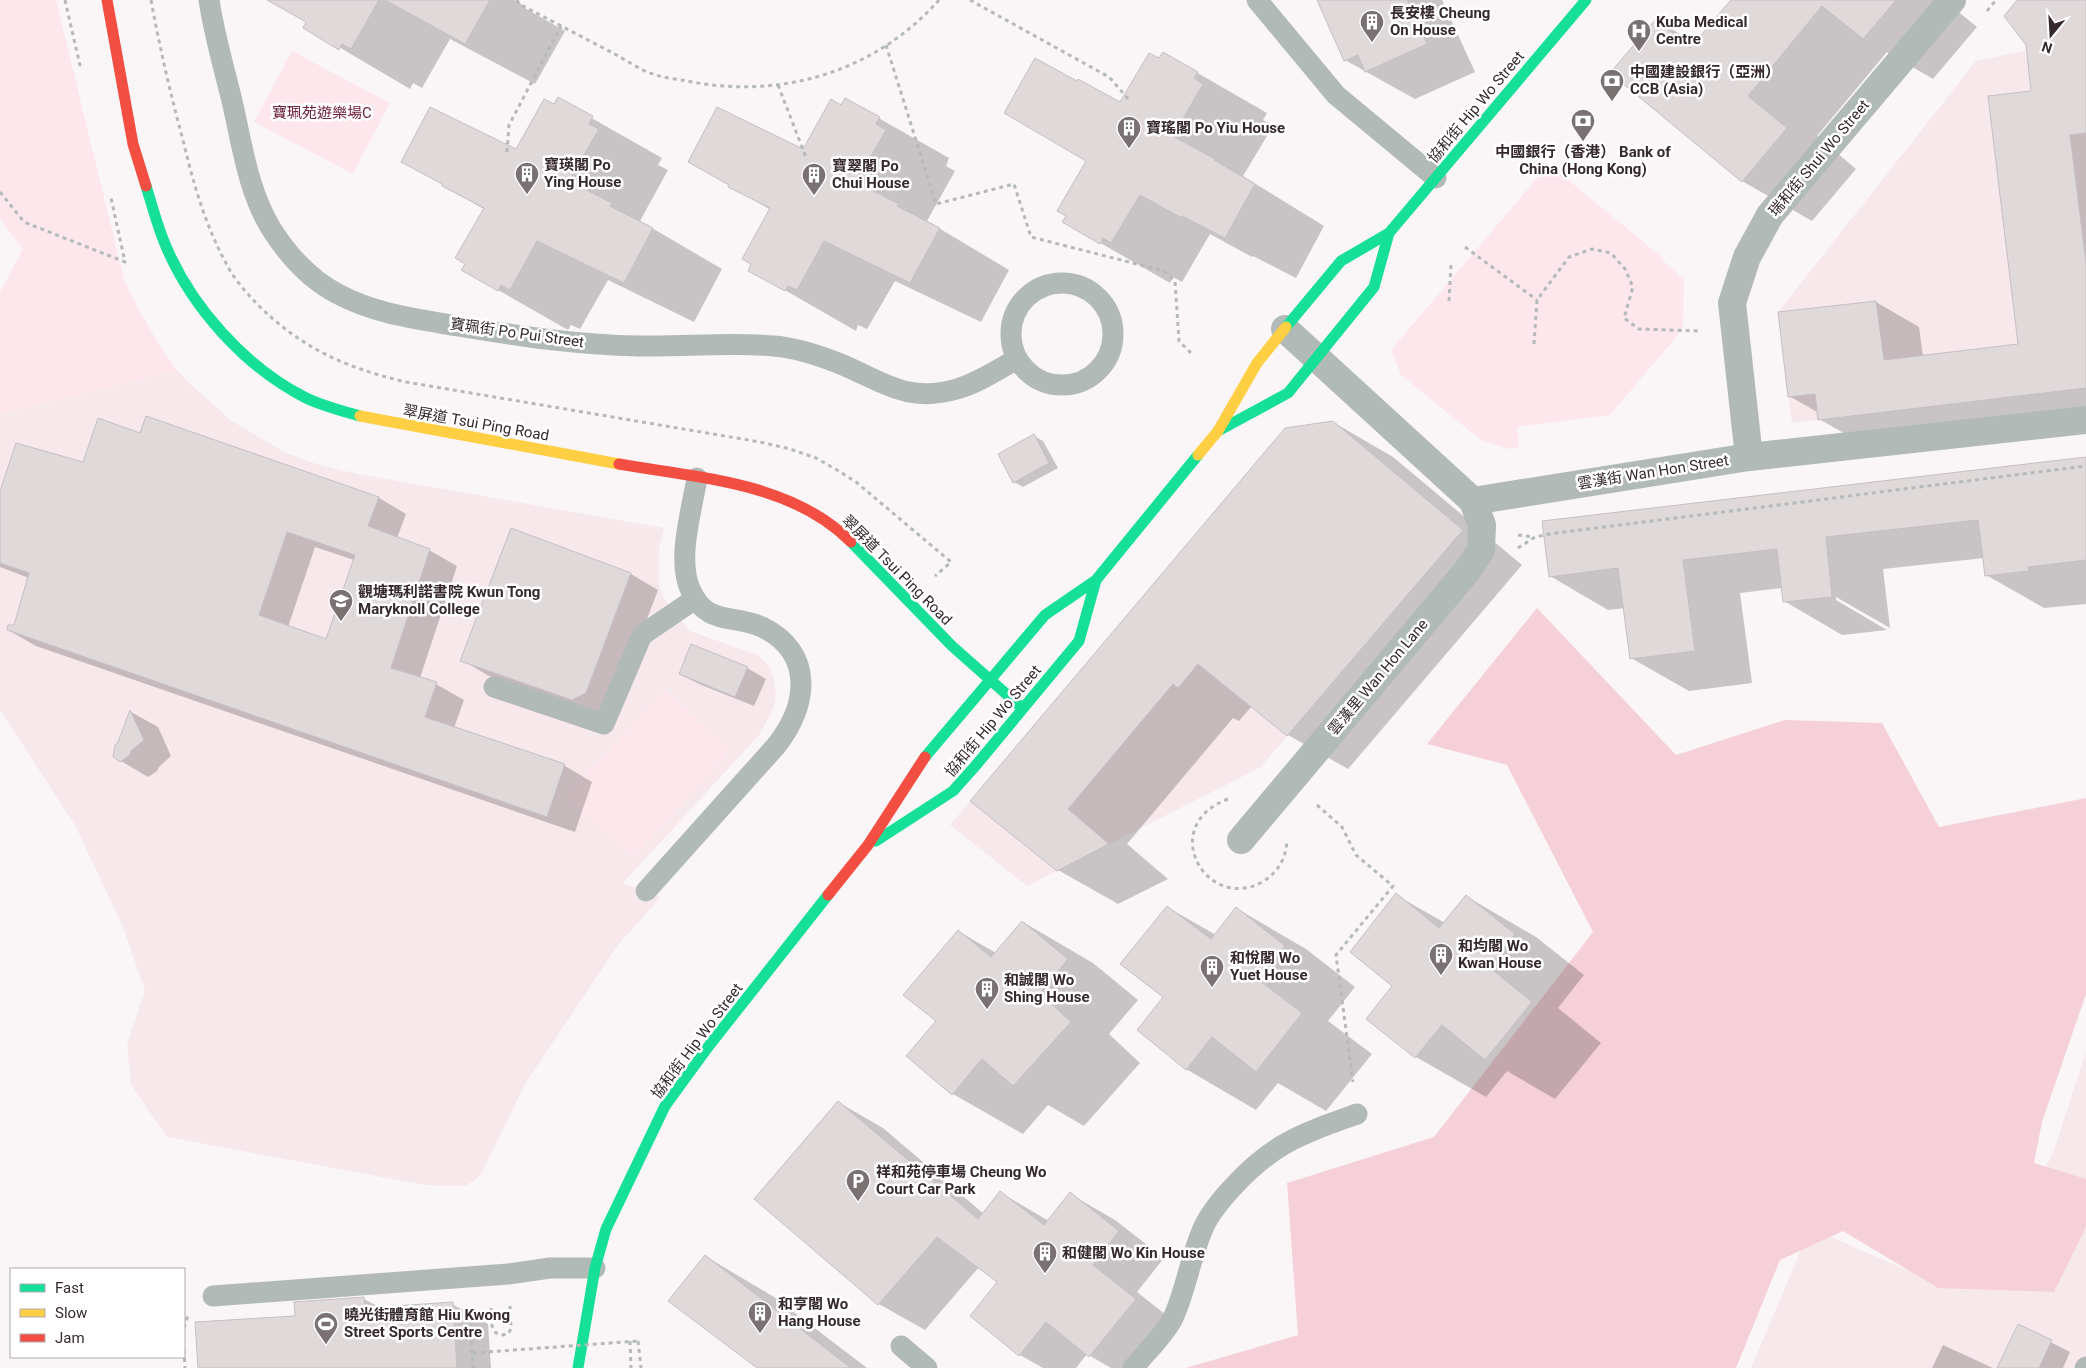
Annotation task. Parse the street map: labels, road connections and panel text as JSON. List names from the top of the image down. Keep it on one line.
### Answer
{"streets":{"main road":["協和街 Hip Wo Street","翠屏道 Tsui Ping Road"],"street":["瑞和街 Shui Wo Street","雲漢街 Wan Hon Street","雲漢里 Wan Hon Lane"],"lane":["寶珮街 Po Pui Street"]},"crossings":[["協和街 Hip Wo Street","翠屏道 Tsui Ping Road"],["瑞和街 Shui Wo Street","雲漢街 Wan Hon Street"],["雲漢街 Wan Hon Street","雲漢里 Wan Hon Lane"]],"parks":["寶珮苑遊樂場C"],"places":{"building":["長安樓 Cheung On House","寶瑤閣 Po Yiu House","寶瑛閣 Po Ying House","寶翠閣 Po Chui House","和均閣 Wo Kwan House","和悅閣 Wo Yuet House","和誠閣 Wo Shing House","和健閣 Wo Kin House","和亨閣 Wo Hang House"],"hospital":["Kuba Medical Centre"],"bank":["中國建設銀行（亞洲） CCB (Asia)","中國銀行（香港） Bank of China (Hong Kong)"],"school or university":["觀塘瑪利諾書院 Kwun Tong Maryknoll College"],"parking":["祥和苑停車場 Cheung Wo Court Car Park"],"sports":["曉光街體育館 Hiu Kwong Street Sports Centre"]},"legend":["Fast","Slow","Jam"],"north":"bottom"}
